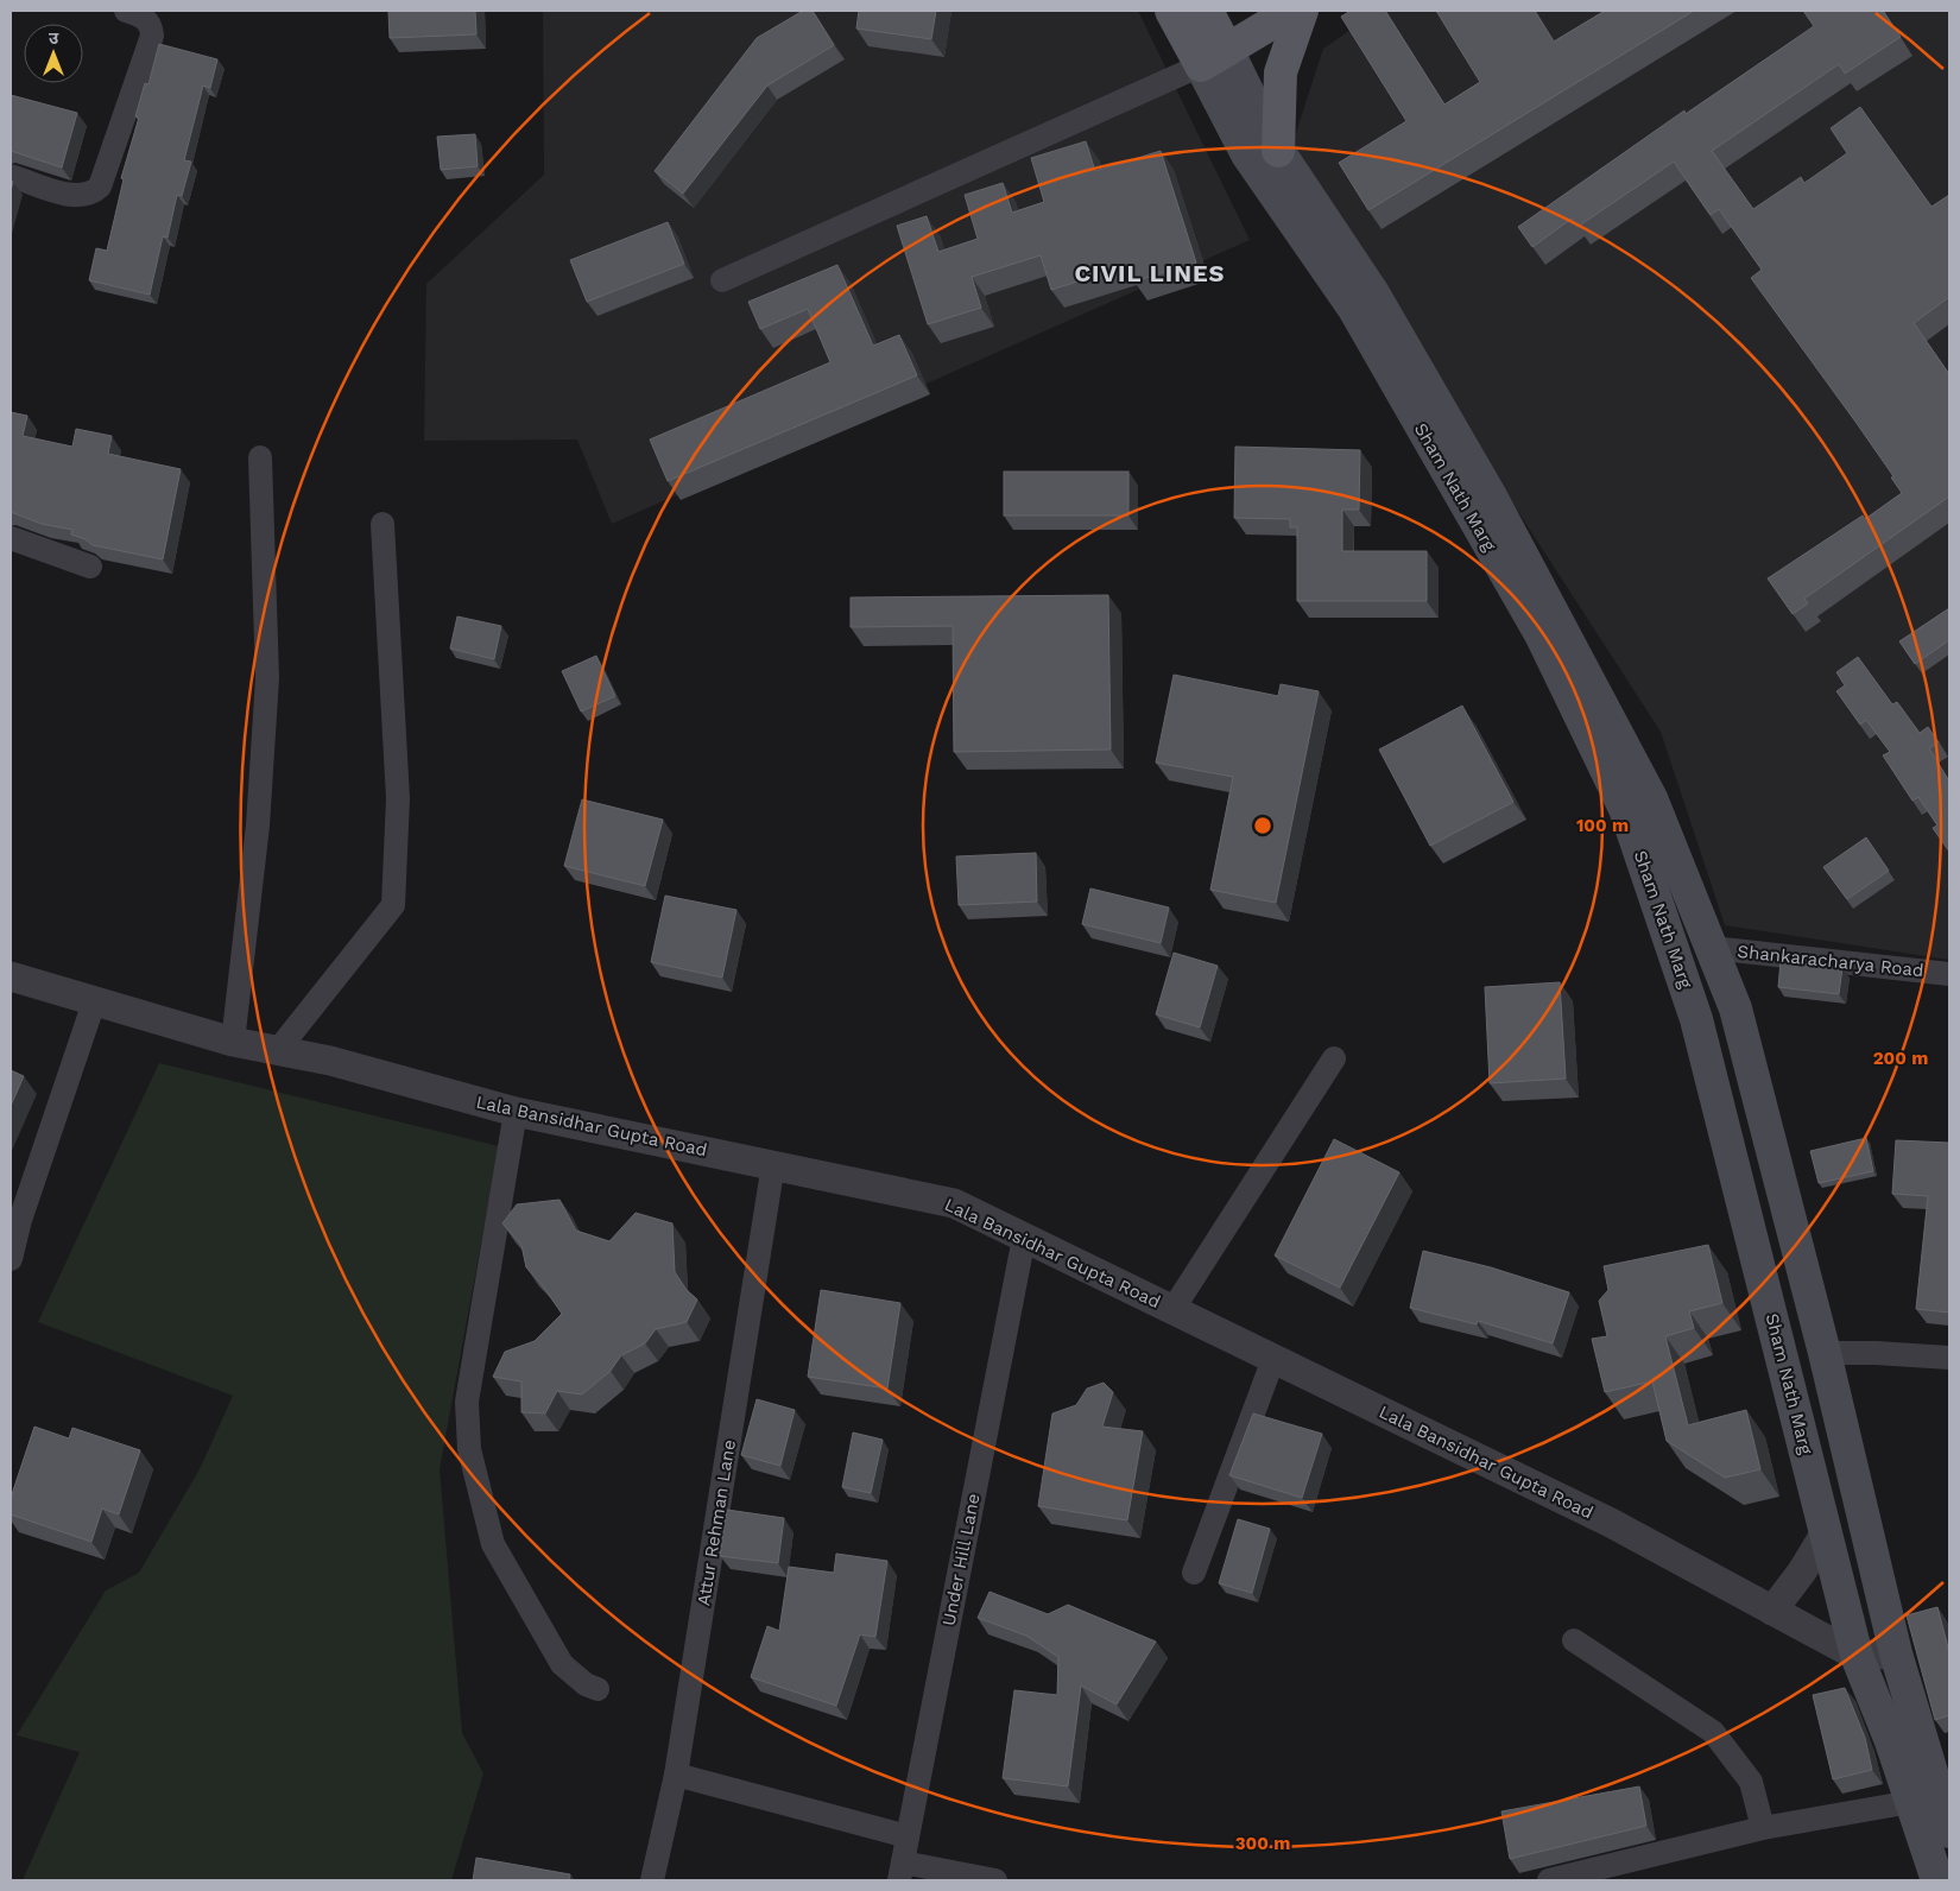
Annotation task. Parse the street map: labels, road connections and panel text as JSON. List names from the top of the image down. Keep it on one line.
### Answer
{"streets":{"main road":["Sham Nath Marg"],"street":["Shankaracharya Road","Lala Bansidhar Gupta Road","Attur Rehman Lane","Under Hill Lane"]},"crossings":[["Sham Nath Marg","Shankaracharya Road"],["Sham Nath Marg","Lala Bansidhar Gupta Road"],["Lala Bansidhar Gupta Road","Attur Rehman Lane"],["Lala Bansidhar Gupta Road","Under Hill Lane"]],"districts":["CIVIL LINES"],"north":"top","rings":["100 m","200 m","300 m"]}
